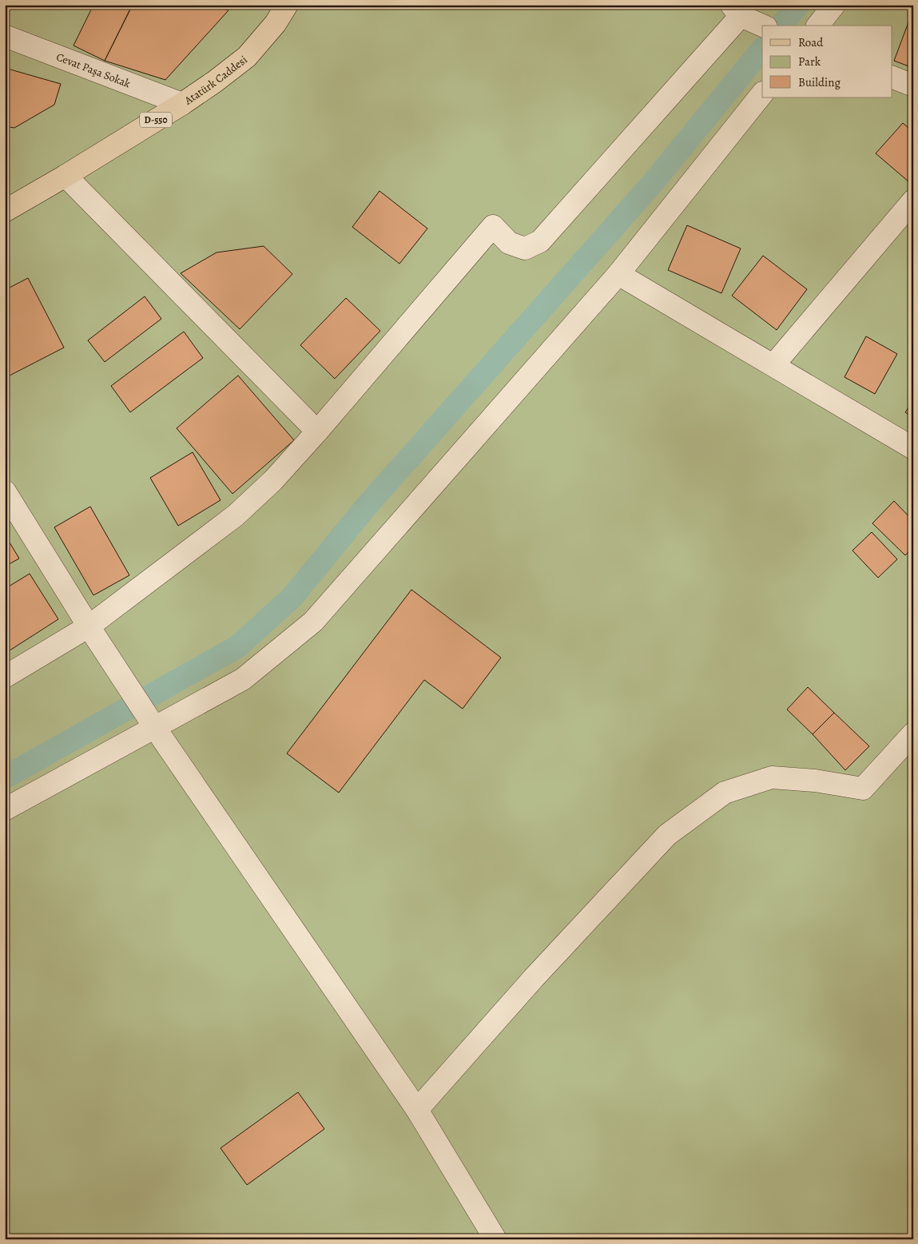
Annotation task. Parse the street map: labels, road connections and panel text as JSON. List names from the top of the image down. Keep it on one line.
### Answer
{"streets":{"main road":["Atatürk Caddesi","D-550"],"street":["Cevat Paşa Sokak"]},"crossings":[["Cevat Paşa Sokak","Atatürk Caddesi"]],"legend":["Road","Park","Building"]}
